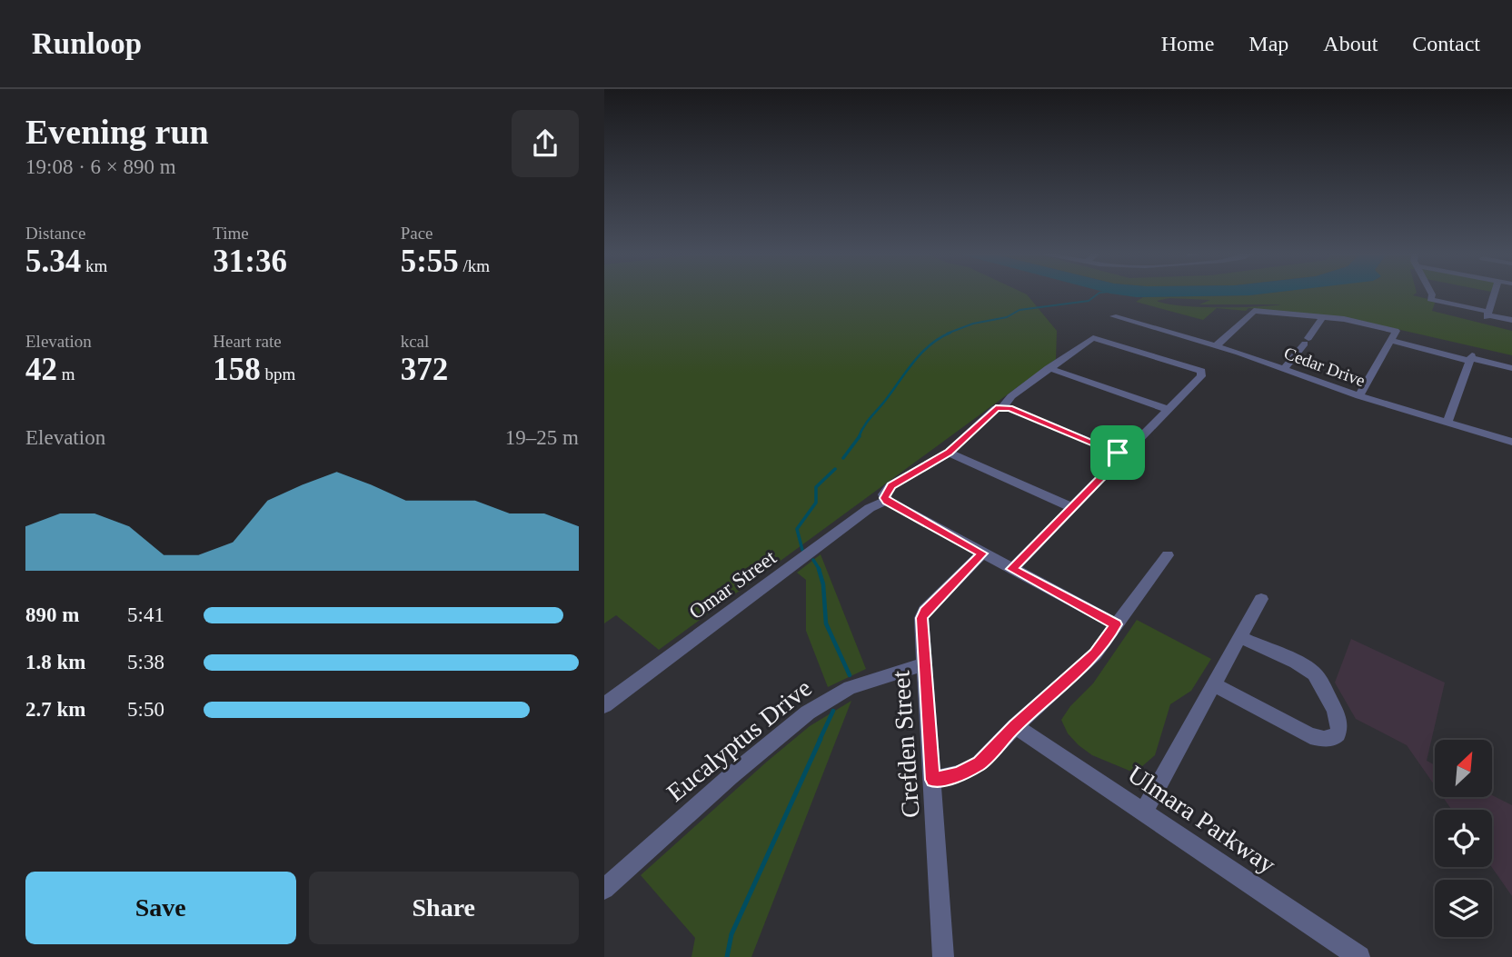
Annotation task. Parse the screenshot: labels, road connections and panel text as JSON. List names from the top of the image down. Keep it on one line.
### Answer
{"streets":{"street":["Cedar Drive","Omar Street","Eucalyptus Drive","Crefden Street","Ulmara Parkway"]},"crossings":[["Eucalyptus Drive","Crefden Street"]],"north":"top right","page":{"header":"Runloop","nav":["Home","Map","About","Contact"],"heading":["Evening run","19:08 · 6 × 890 m"],"stats":[["Distance","5.34 km"],["Time","31:36"],["Pace","5:55 /km"],["Elevation","42 m"],["Heart rate","158 bpm"],["kcal","372"]],"chart":["Elevation","19–25 m"],"list":[{"name":"890 m","note":"5:41"},{"name":"1.8 km","note":"5:38"},{"name":"2.7 km","note":"5:50"}],"buttons":["Save","Share"]}}
